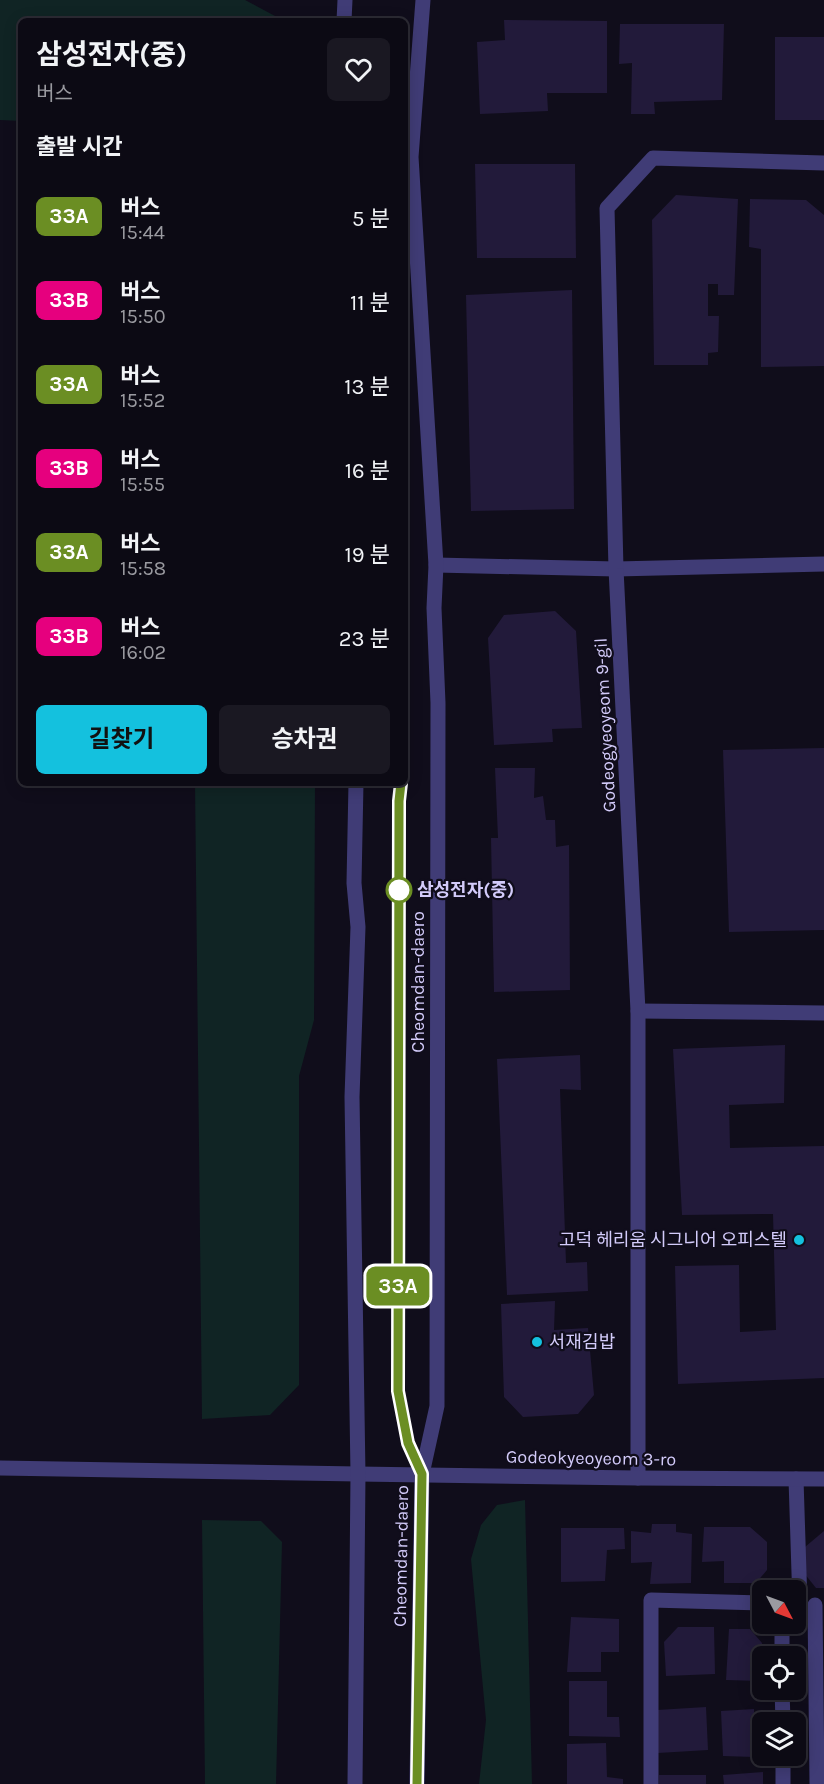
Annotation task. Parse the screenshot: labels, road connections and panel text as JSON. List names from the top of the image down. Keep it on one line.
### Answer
{"streets":{"street":["Godeogyeoyeom 9-gil","Cheomdan-daero","Godeokyeoyeom 3-ro"]},"crossings":[["Godeogyeoyeom 9-gil","Godeokyeoyeom 3-ro"],["Cheomdan-daero","Godeokyeoyeom 3-ro"]],"places":["삼성전자(중)","고덕 헤리움 시그니어 오피스텔","서재김밥"],"lines":["bus line 33A"],"north":"bottom right","page":{"on_map":"33A","heading":[["삼성전자(중)","버스"],"출발 시간"],"list":[{"mark":"33A","name":"버스","note":"15:44","value":"5 분"},{"mark":"33B","name":"버스","note":"15:50","value":"11 분"},{"mark":"33A","name":"버스","note":"15:52","value":"13 분"},{"mark":"33B","name":"버스","note":"15:55","value":"16 분"},{"mark":"33A","name":"버스","note":"15:58","value":"19 분"},{"mark":"33B","name":"버스","note":"16:02","value":"23 분"}],"buttons":["길찾기","승차권"]}}
